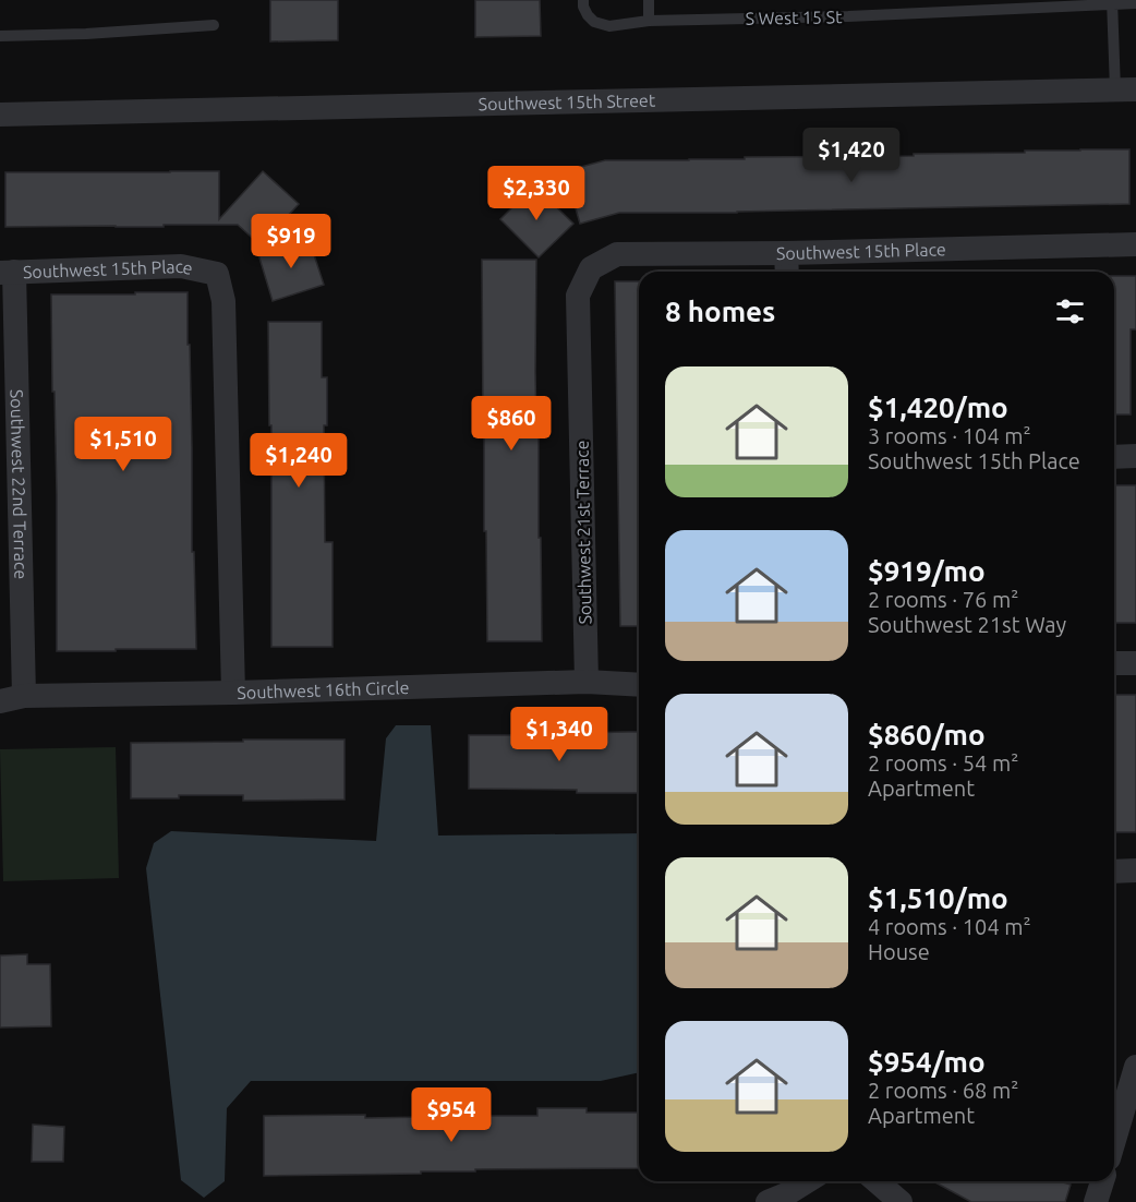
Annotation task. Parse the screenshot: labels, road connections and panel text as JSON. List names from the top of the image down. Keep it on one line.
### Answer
{"streets":{"street":["Southwest 15th Street","Southwest 15th Place","Southwest 22nd Terrace","Southwest 21st Terrace","Southwest 16th Circle"],"lane":["S West 15 St"]},"crossings":[["Southwest 15th Place","Southwest 22nd Terrace"],["Southwest 15th Place","Southwest 21st Terrace"],["Southwest 15th Place","Southwest 16th Circle"],["Southwest 22nd Terrace","Southwest 16th Circle"],["Southwest 21st Terrace","Southwest 16th Circle"]],"page":{"price":["$1,420","$2,330","$919","$860","$1,510","$1,240","$1,340","$954"],"heading":"8 homes","list":[{"name":"$1,420/mo","note":"3 rooms · 104 m² · Southwest 15th Place"},{"name":"$919/mo","note":"2 rooms · 76 m² · Southwest 21st Way"},{"name":"$860/mo","note":"2 rooms · 54 m² · Apartment"},{"name":"$1,510/mo","note":"4 rooms · 104 m² · House"},{"name":"$954/mo","note":"2 rooms · 68 m² · Apartment"}]}}
